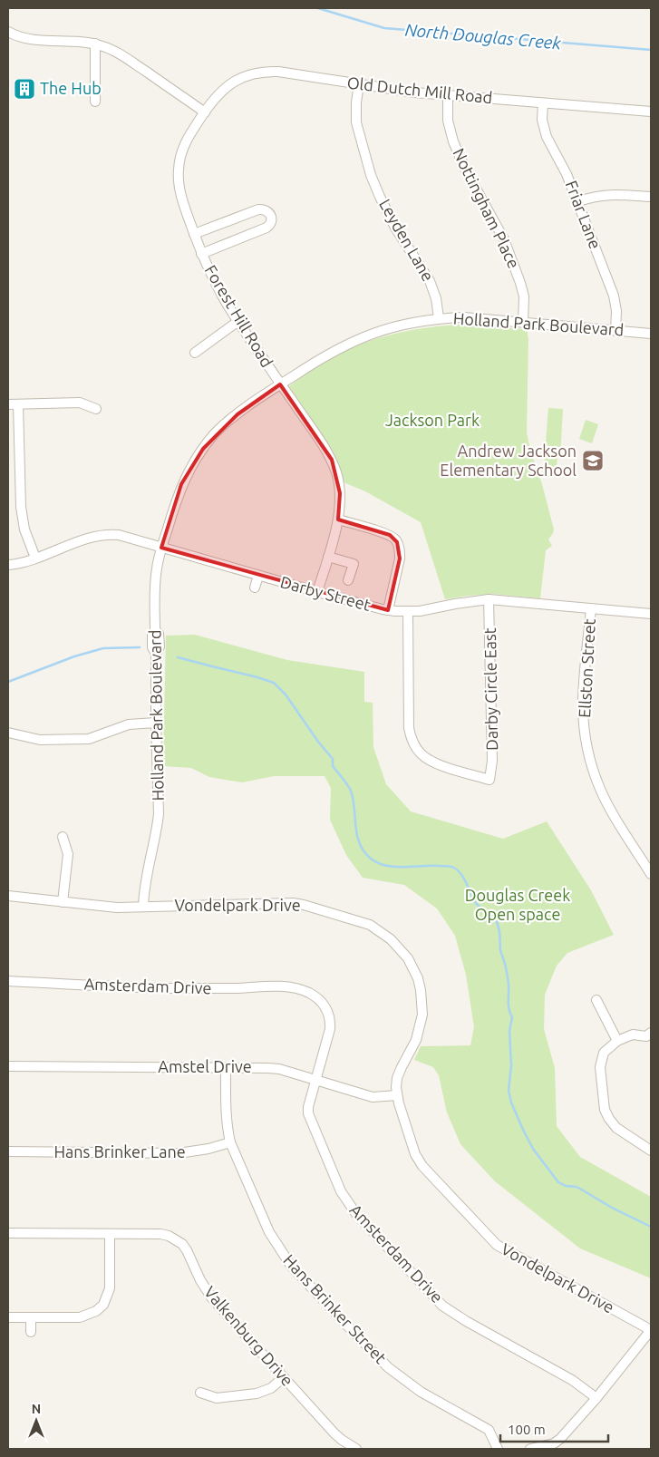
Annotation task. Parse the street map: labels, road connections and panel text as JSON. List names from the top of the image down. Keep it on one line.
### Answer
{"streets":{"street":["Old Dutch Mill Road","Nottingham Place","Friar Lane","Leyden Lane","Forest Hill Road","Holland Park Boulevard","Darby Street","Ellston Street","Darby Circle East","Vondelpark Drive","Amsterdam Drive","Amstel Drive","Hans Brinker Lane","Hans Brinker Street","Valkenburg Drive"]},"crossings":[["Old Dutch Mill Road","Nottingham Place"],["Old Dutch Mill Road","Friar Lane"],["Old Dutch Mill Road","Leyden Lane"],["Old Dutch Mill Road","Forest Hill Road"],["Nottingham Place","Holland Park Boulevard"],["Friar Lane","Holland Park Boulevard"],["Leyden Lane","Holland Park Boulevard"],["Forest Hill Road","Holland Park Boulevard"],["Forest Hill Road","Darby Street"],["Holland Park Boulevard","Darby Street"],["Holland Park Boulevard","Vondelpark Drive"],["Darby Street","Ellston Street"],["Darby Street","Darby Circle East"],["Vondelpark Drive","Amstel Drive"],["Amsterdam Drive","Amstel Drive"],["Amstel Drive","Hans Brinker Street"],["Hans Brinker Lane","Hans Brinker Street"]],"water":["North Douglas Creek"],"parks":["Jackson Park","Douglas Creek Open space"],"places":{"building":["The Hub"],"school or university":["Andrew Jackson Elementary School"]},"scale_bar":"100 m","north":"top"}
